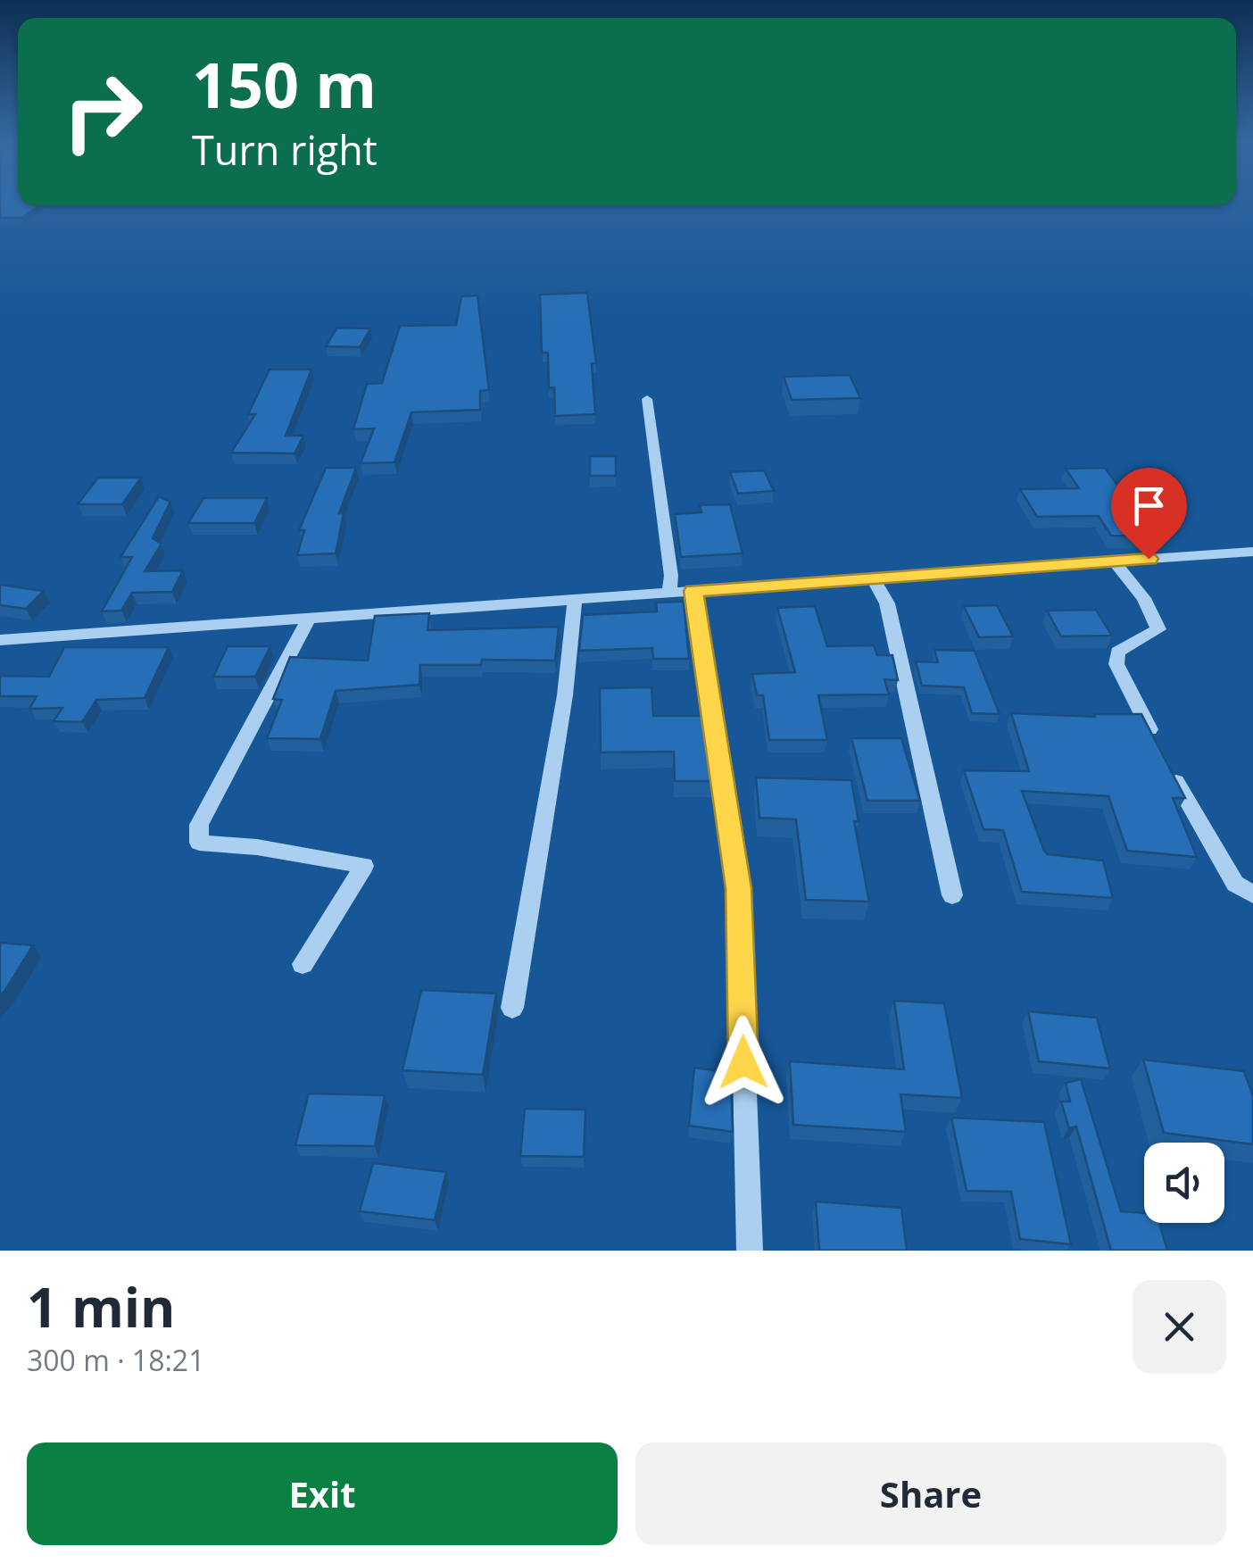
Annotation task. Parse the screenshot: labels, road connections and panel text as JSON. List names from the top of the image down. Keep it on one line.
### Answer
{"page":{"turn":["150 m","Turn right"],"heading":["1 min","300 m · 18:21"],"buttons":["Exit","Share"]}}
